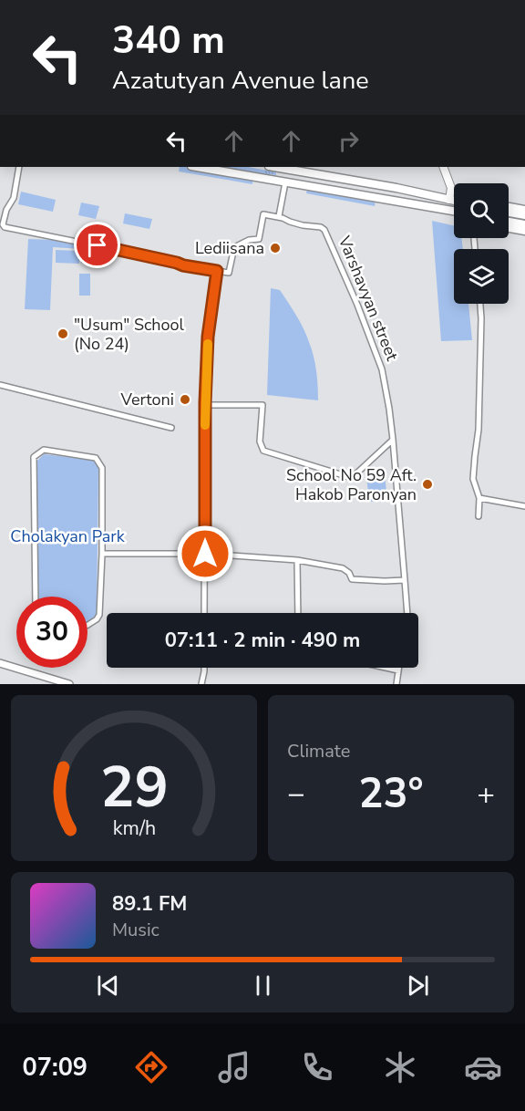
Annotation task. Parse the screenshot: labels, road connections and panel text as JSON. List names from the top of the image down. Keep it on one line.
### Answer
{"streets":{"street":["Varshavyan street"]},"parks":["Cholakyan Park"],"places":["Lediisana","\"Usum\" School (No 24)","Vertoni","School No 59 Aft. Hakob Paronyan"],"page":{"turn":["340 m","Azatutyan Avenue lane"],"limit":"30","trip":"07:11 · 2 min · 490 m","tile":"Climate","heat":["−","23°","+"],"song":["89.1 FM","Music"],"tabs":"07:09","gauge":["29","km/h"]}}
